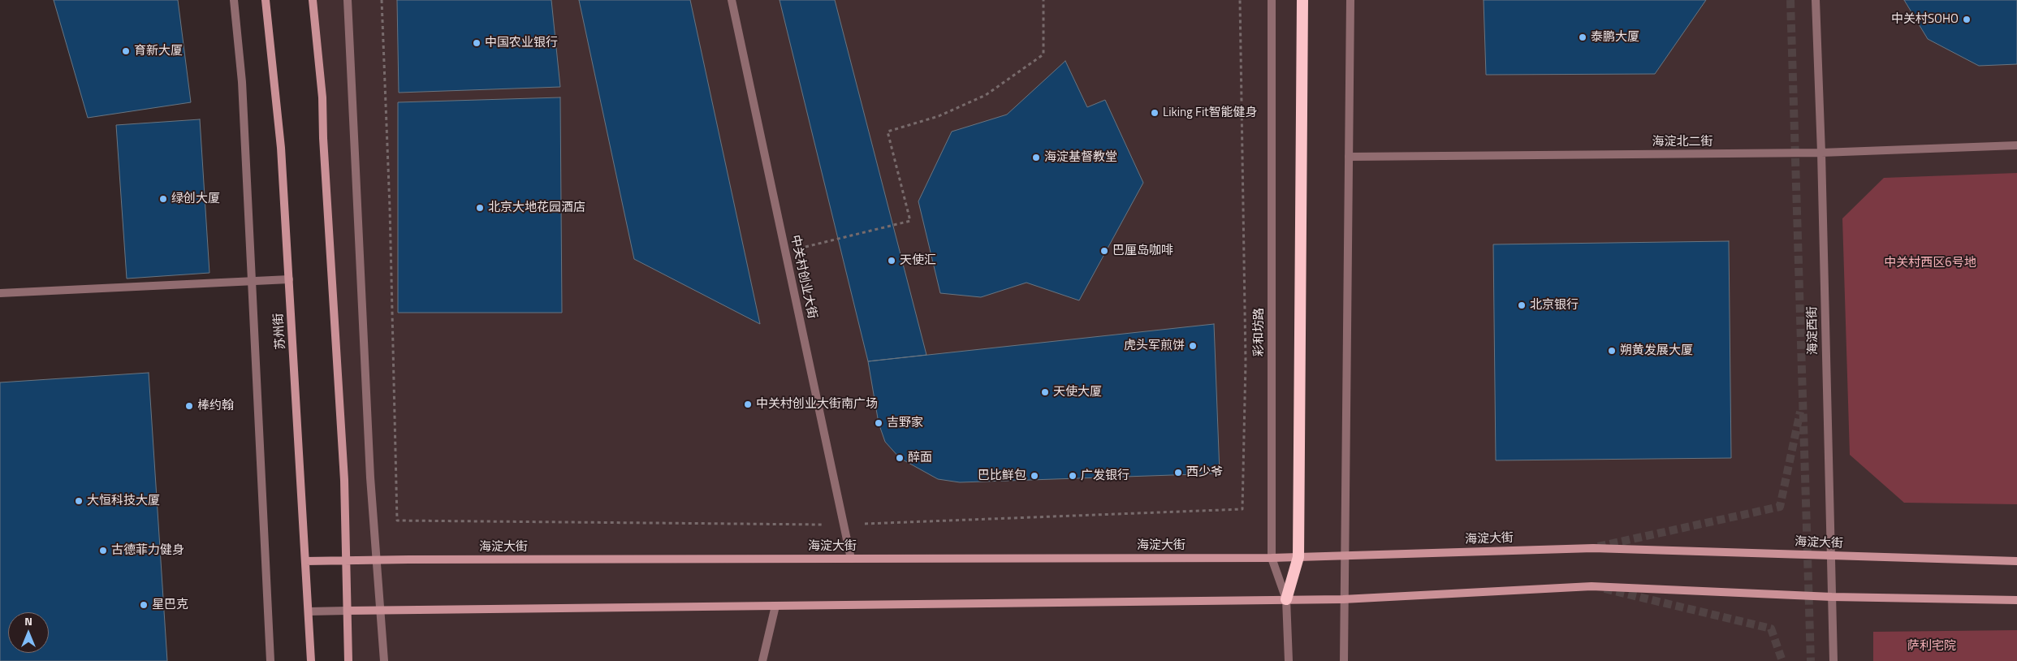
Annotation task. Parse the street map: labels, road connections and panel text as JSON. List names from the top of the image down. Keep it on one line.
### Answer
{"streets":{"main road":["苏州街","海淀大街"],"street":["海淀北二街","中关村创业大街","海淀西街","彩和坊路"]},"crossings":[["海淀北二街","海淀西街"],["中关村创业大街","海淀大街"],["海淀西街","海淀大街"],["苏州街","海淀大街"],["彩和坊路","海淀大街"]],"parks":["中关村西区6号地","萨利宅院"],"places":["中关村SOHO","泰鹏大厦","中国农业银行","育新大厦","Liking Fit智能健身","海淀基督教堂","绿创大厦","北京大地花园酒店","巴厘岛咖啡","天使汇","北京银行","虎头军煎饼","朔黄发展大厦","天使大厦","中关村创业大街南广场","棒约翰","吉野家","醉面","西少爷","巴比鲜包","广发银行","大恒科技大厦","古德菲力健身","星巴克"],"north":"top"}
